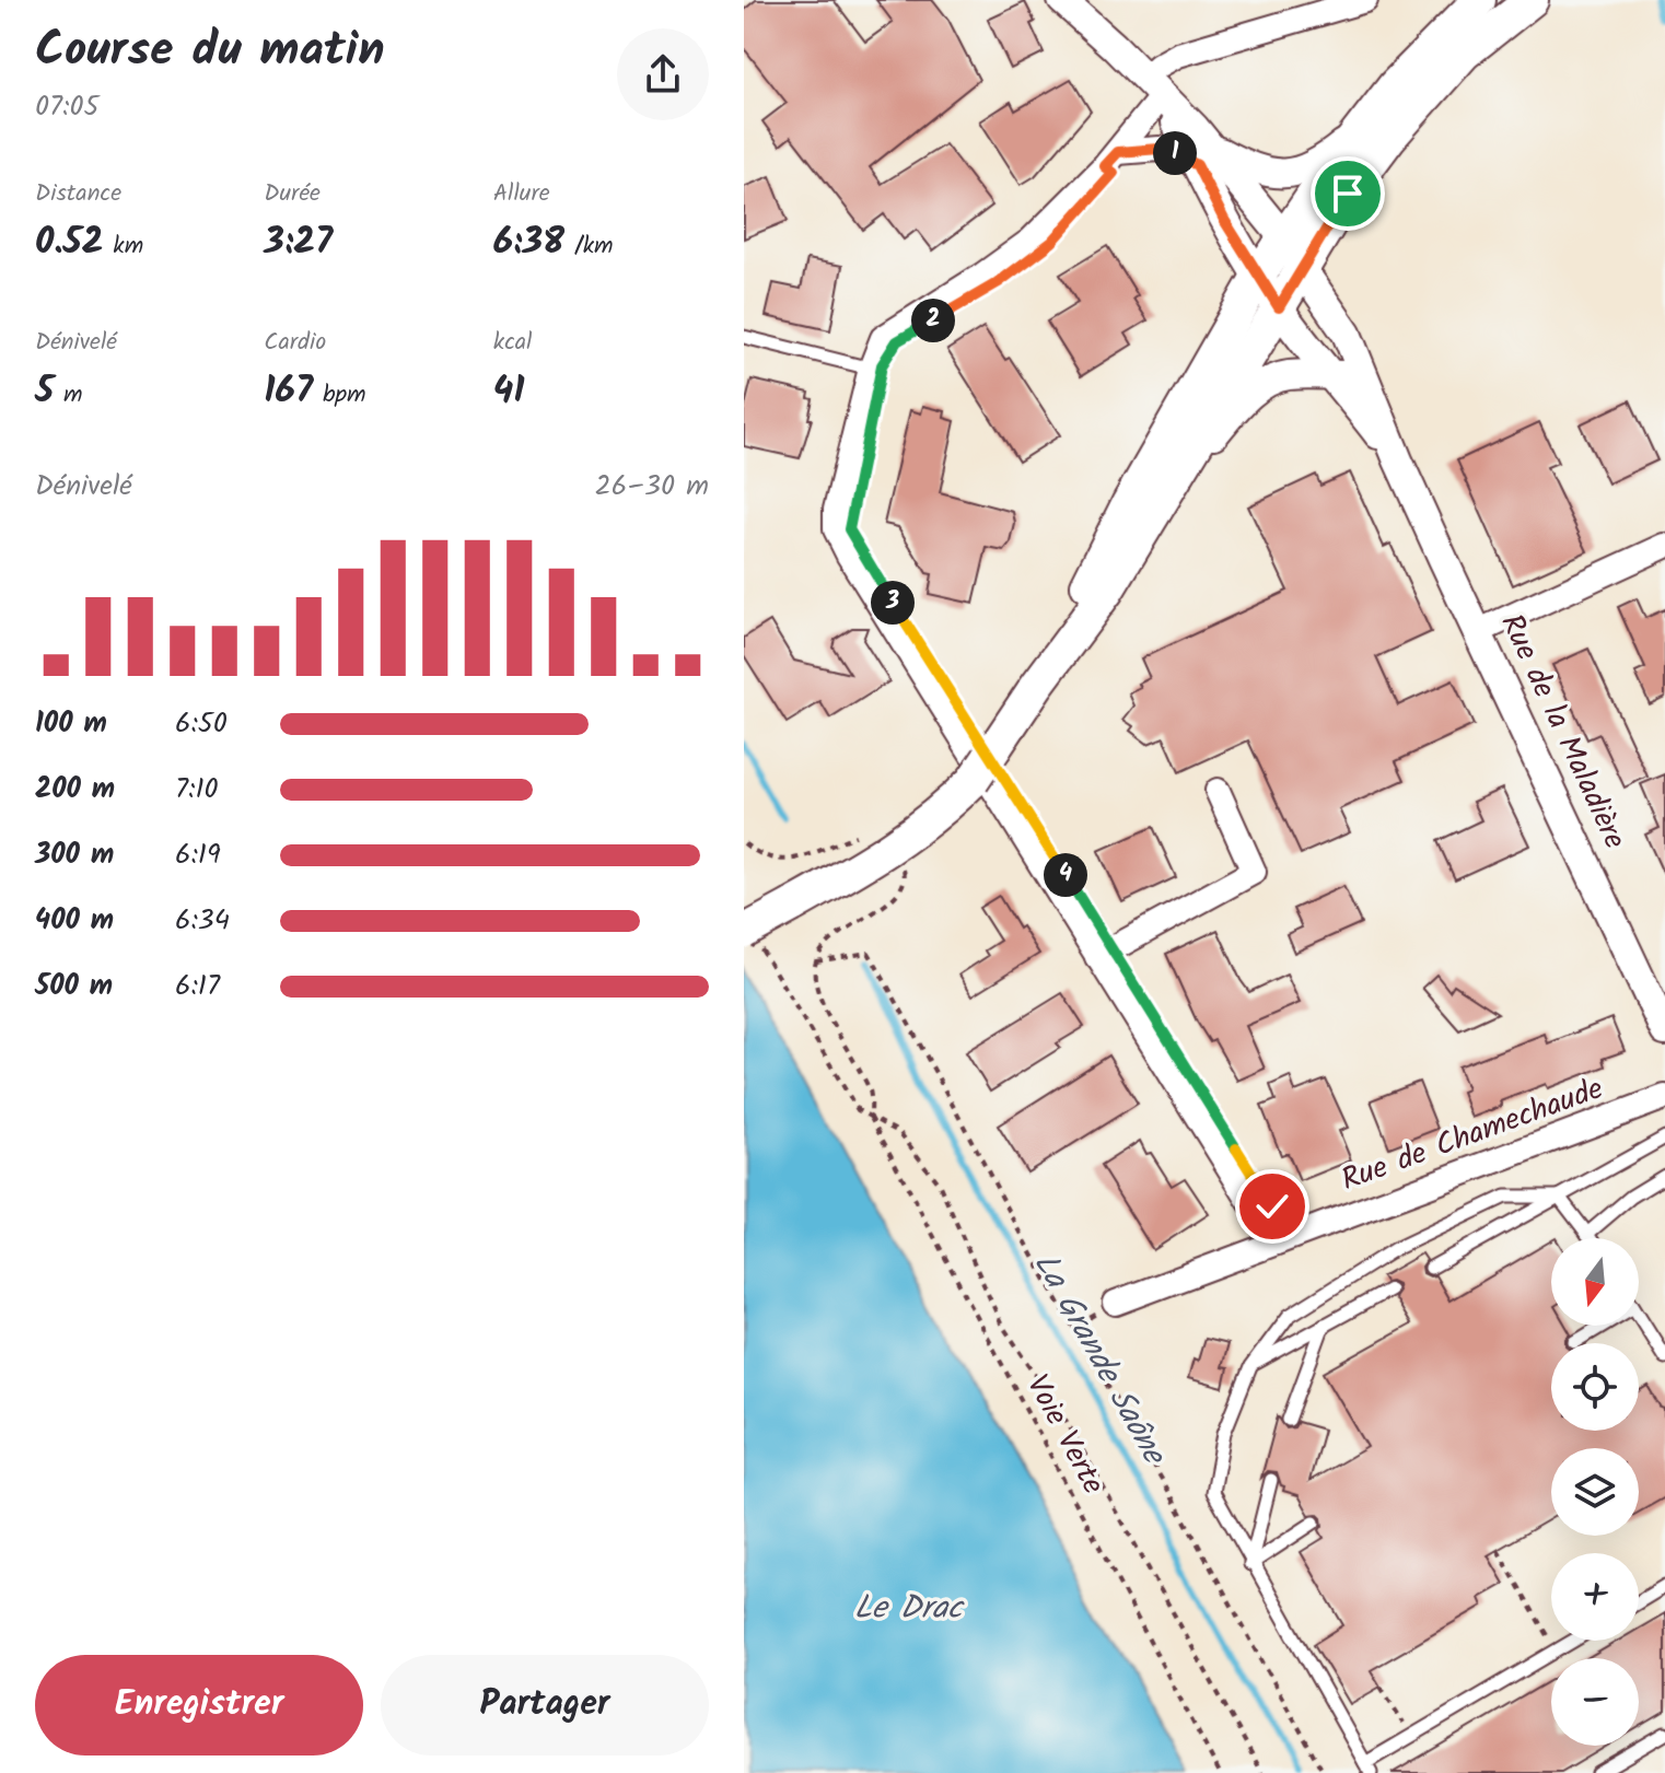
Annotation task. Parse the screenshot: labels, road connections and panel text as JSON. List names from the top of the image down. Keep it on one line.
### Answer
{"streets":{"street":["Rue de la Maladière","Rue de Chamechaude"],"path":["Voie Verte"]},"water":["La Grande Saône","Le Drac"],"north":"bottom","page":{"heading":["Course du matin","07:05"],"pins":["1","2","3","4"],"stats":[["Distance","0.52 km"],["Durée","3:27"],["Allure","6:38 /km"],["Dénivelé","5 m"],["Cardio","167 bpm"],["kcal","41"]],"chart":["Dénivelé","26–30 m"],"list":[{"name":"100 m","note":"6:50"},{"name":"200 m","note":"7:10"},{"name":"300 m","note":"6:19"},{"name":"400 m","note":"6:34"},{"name":"500 m","note":"6:17"}],"map_buttons":["+","−"],"buttons":["Enregistrer","Partager"]}}
